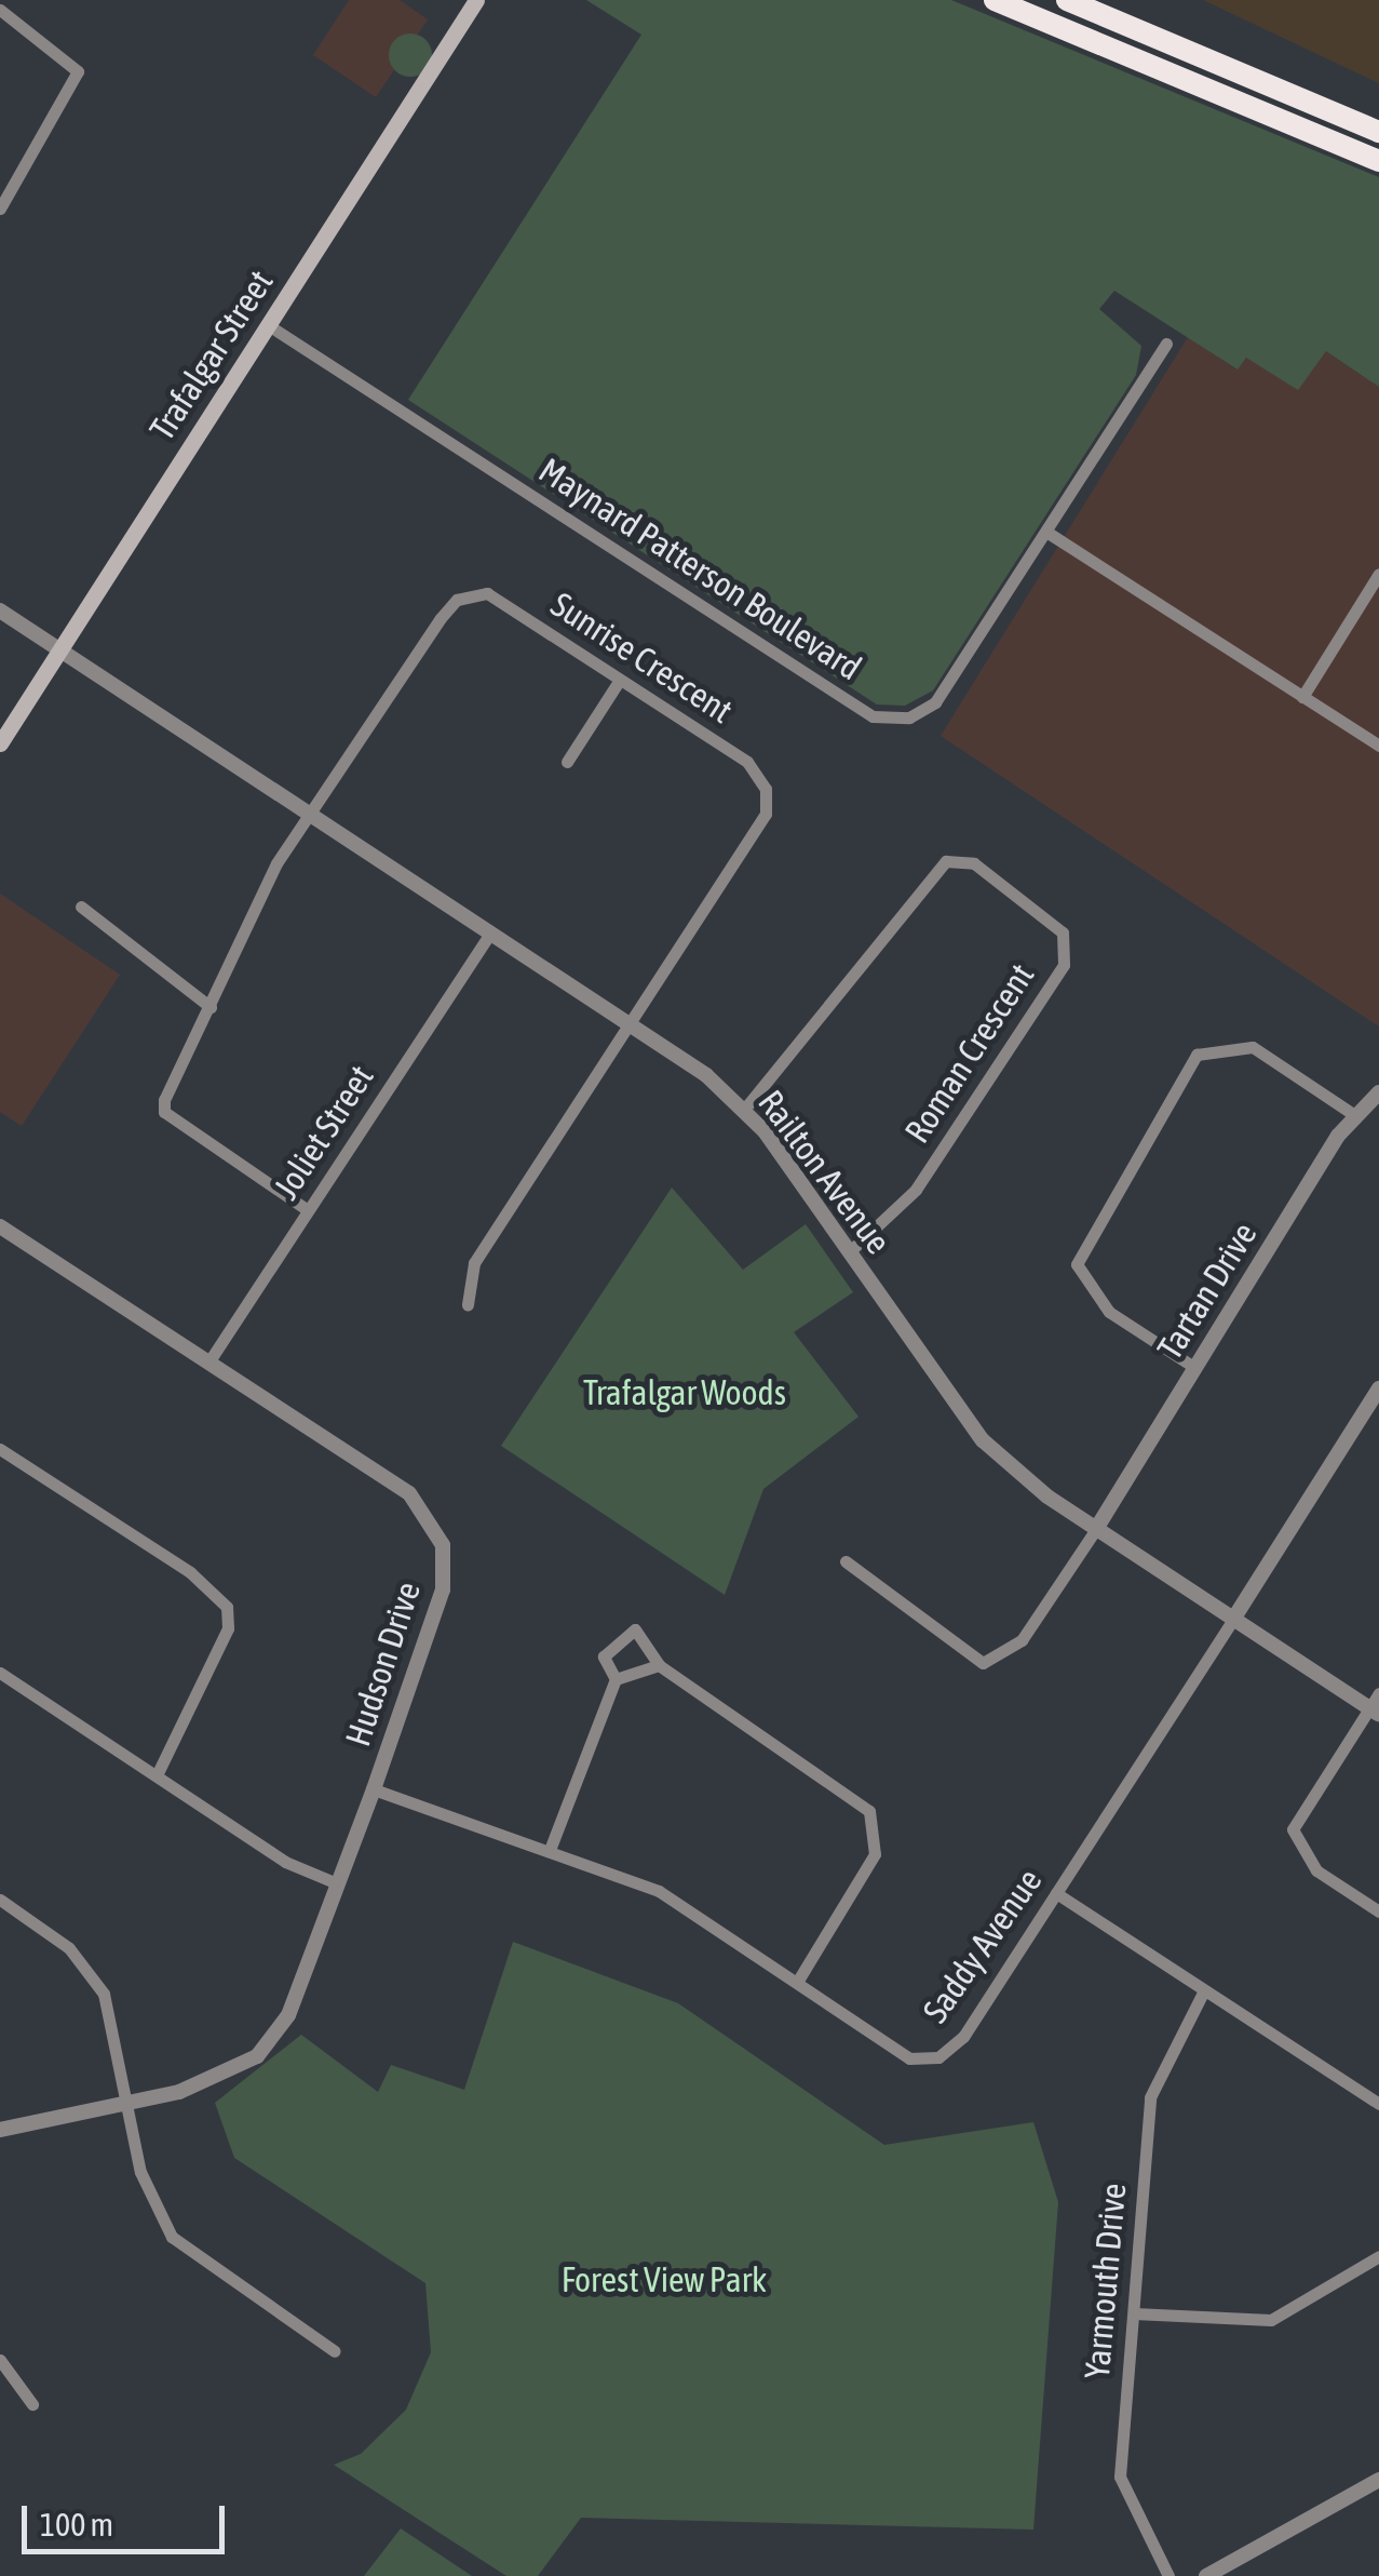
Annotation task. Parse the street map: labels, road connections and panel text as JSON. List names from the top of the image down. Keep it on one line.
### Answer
{"streets":{"main road":["Trafalgar Street"],"street":["Maynard Patterson Boulevard","Sunrise Crescent","Roman Crescent","Joliet Street","Railton Avenue","Tartan Drive","Hudson Drive","Saddy Avenue","Yarmouth Drive"]},"crossings":[["Trafalgar Street","Maynard Patterson Boulevard"],["Trafalgar Street","Railton Avenue"],["Sunrise Crescent","Joliet Street"],["Sunrise Crescent","Railton Avenue"],["Roman Crescent","Railton Avenue"],["Joliet Street","Railton Avenue"],["Joliet Street","Hudson Drive"],["Railton Avenue","Tartan Drive"],["Railton Avenue","Saddy Avenue"],["Hudson Drive","Saddy Avenue"]],"parks":["Trafalgar Woods","Forest View Park"],"scale_bar":"100 m"}
